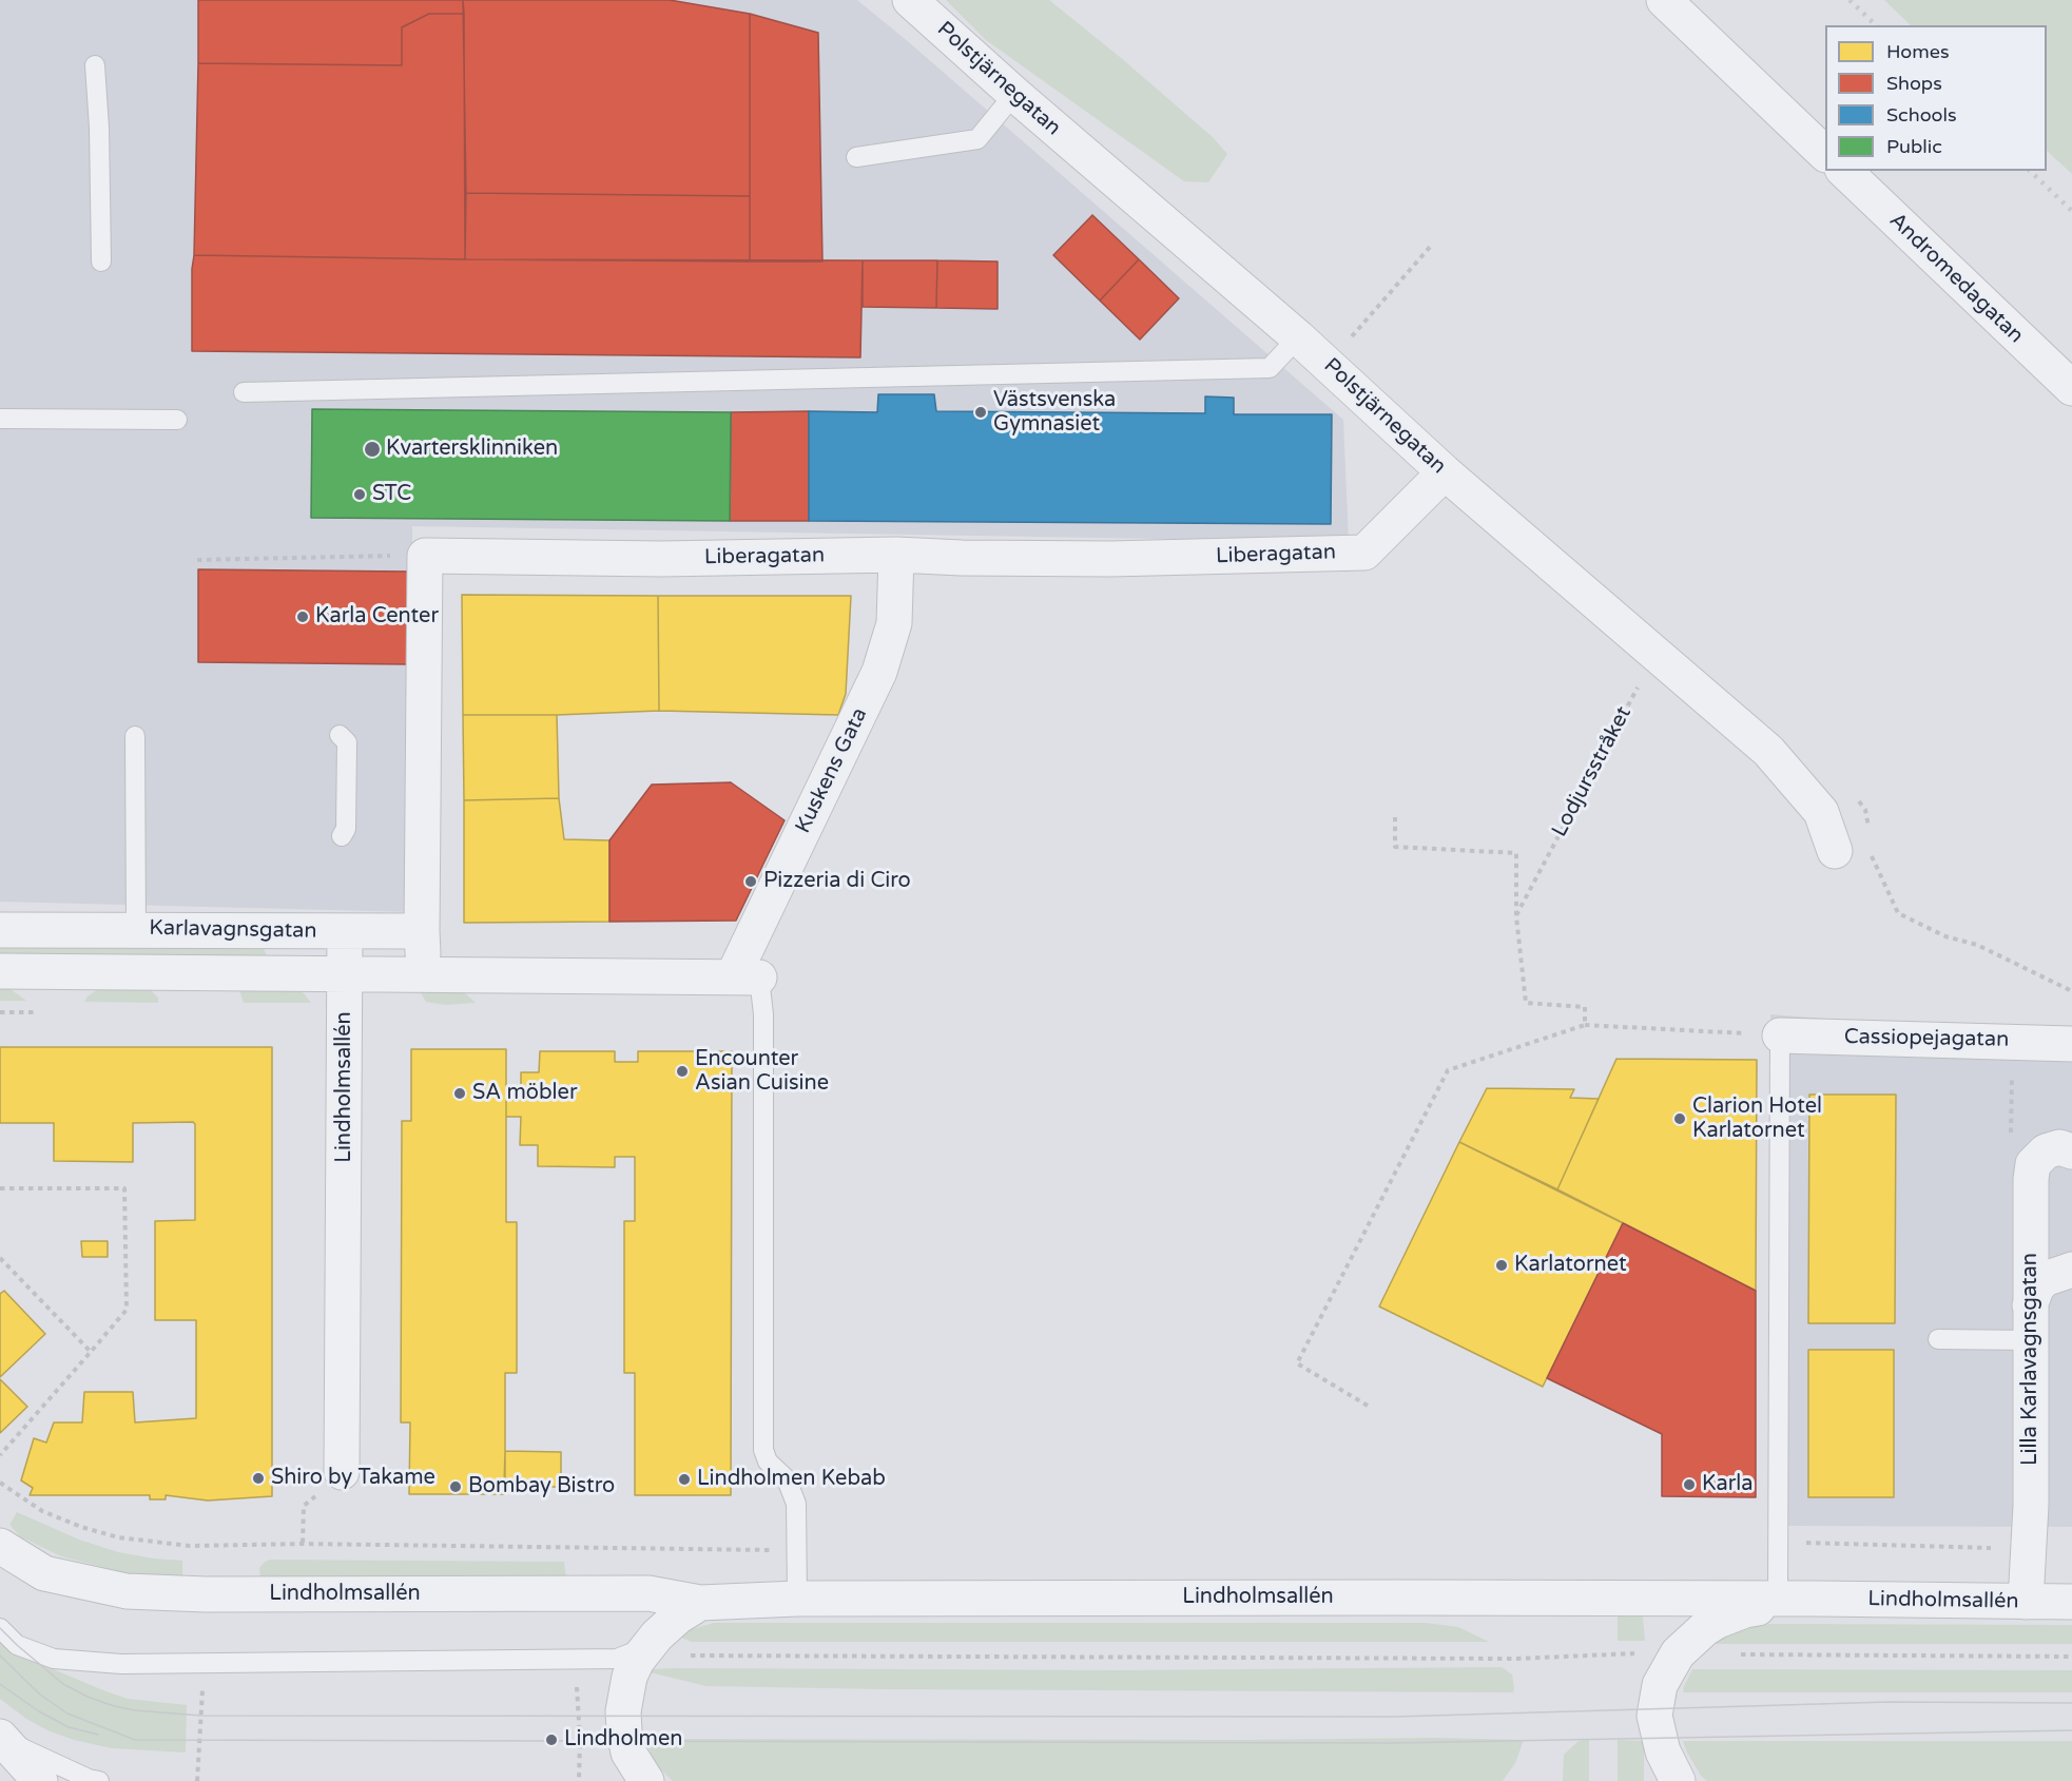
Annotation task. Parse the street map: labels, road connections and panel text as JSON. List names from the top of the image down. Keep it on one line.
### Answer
{"streets":{"street":["Polstjärnegatan","Andromedagatan","Liberagatan","Kuskens Gata","Karlavagnsgatan","Cassiopejagatan","Lindholmsallén","Lilla Karlavagnsgatan"],"path":["Lodjursstråket"]},"crossings":[["Polstjärnegatan","Liberagatan"],["Polstjärnegatan","Lodjursstråket"],["Liberagatan","Kuskens Gata"],["Kuskens Gata","Karlavagnsgatan"],["Karlavagnsgatan","Lindholmsallén"],["Lindholmsallén","Lilla Karlavagnsgatan"]],"places":["Västsvenska Gymnasiet","Kvartersklinniken","STC","Karla Center","Pizzeria di Ciro","Encounter Asian Cuisine","SA möbler","Clarion Hotel Karlatornet","Karlatornet","Shiro by Takame","Lindholmen Kebab","Karla","Bombay Bistro","Lindholmen"],"legend":["Homes","Shops","Schools","Public"]}
